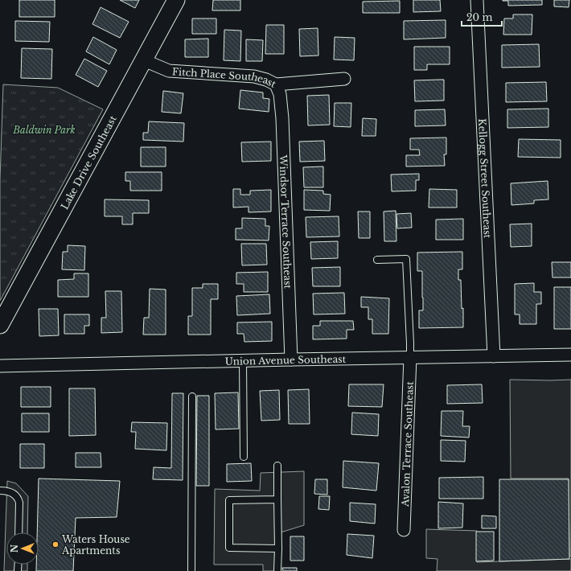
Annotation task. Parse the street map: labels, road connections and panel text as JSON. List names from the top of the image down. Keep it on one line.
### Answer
{"streets":{"main road":["Lake Drive Southeast"],"street":["Fitch Place Southeast","Kellogg Street Southeast","Windsor Terrace Southeast","Union Avenue Southeast","Avalon Terrace Southeast"]},"crossings":[["Fitch Place Southeast","Lake Drive Southeast"],["Fitch Place Southeast","Windsor Terrace Southeast"],["Kellogg Street Southeast","Union Avenue Southeast"],["Windsor Terrace Southeast","Union Avenue Southeast"],["Union Avenue Southeast","Avalon Terrace Southeast"]],"parks":["Baldwin Park"],"places":["Waters House Apartments"],"scale_bar":"20 m","north":"left"}
